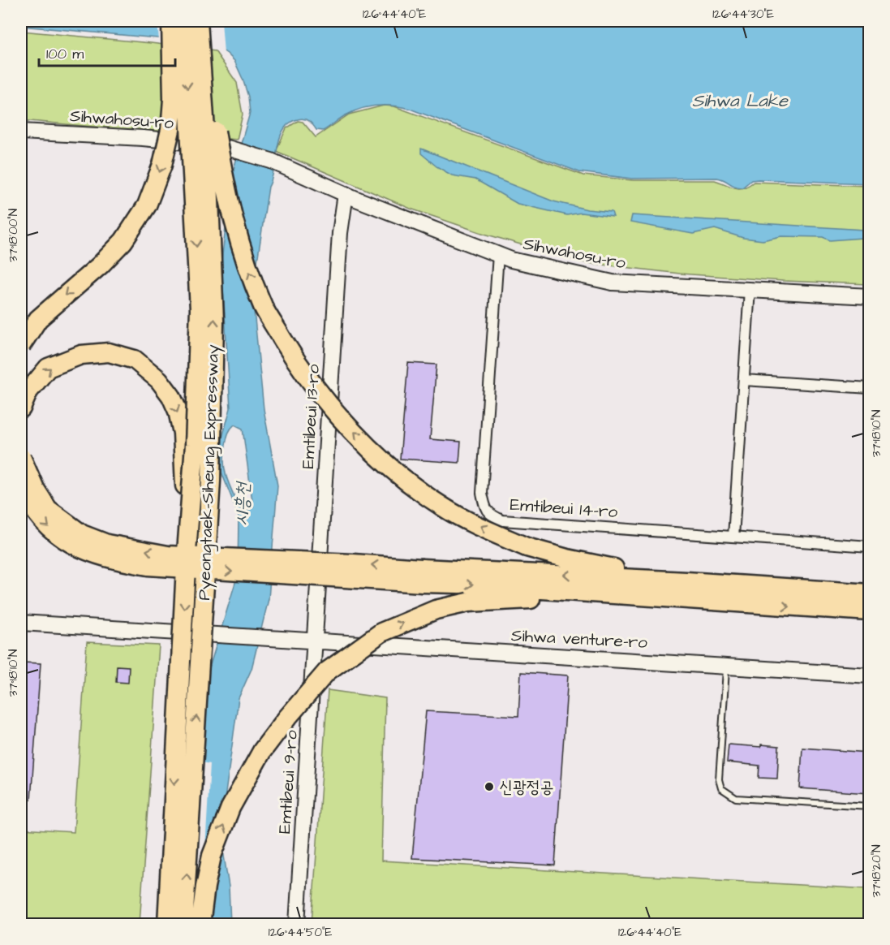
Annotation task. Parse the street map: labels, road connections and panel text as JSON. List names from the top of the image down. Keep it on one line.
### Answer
{"streets":{"highway":["Pyeongtaek-Siheung Expressway"],"street":["Sihwahosu-ro","Emtibeui 13-ro","Emtibeui 14-ro","Sihwa venture-ro","Emtibeui 9-ro"]},"crossings":[["Sihwahosu-ro","Emtibeui 13-ro"],["Sihwahosu-ro","Emtibeui 14-ro"],["Emtibeui 13-ro","Sihwa venture-ro"],["Emtibeui 13-ro","Emtibeui 9-ro"],["Sihwa venture-ro","Emtibeui 9-ro"]],"water":["Sihwa Lake","시흥천"],"places":["신광정공"],"scale_bar":"100 m","coordinates":["126°44'40\"E","126°44'30\"E","37°18'00\"N","37°18'10\"N","37°18'20\"N","126°44'50\"E"]}
